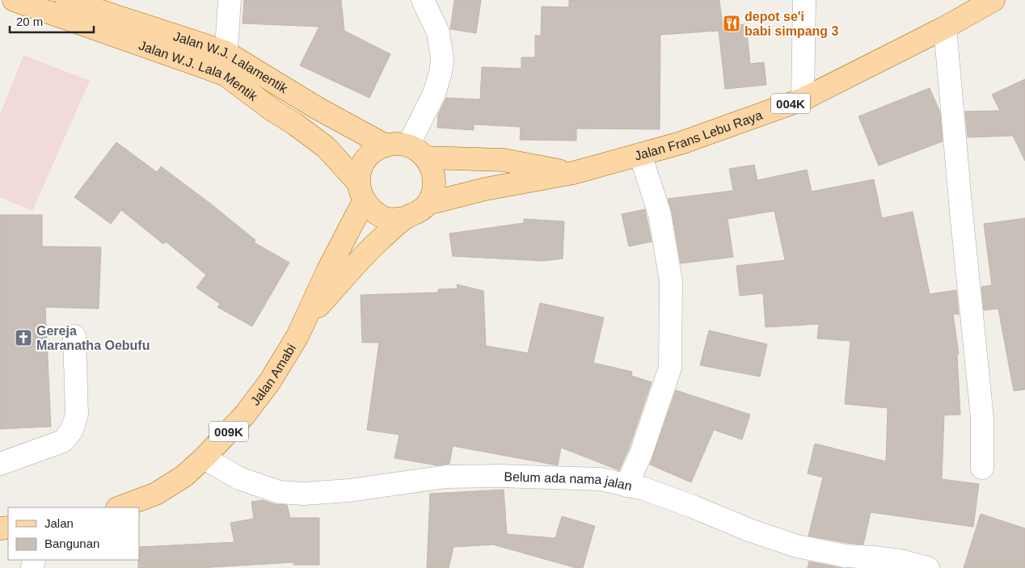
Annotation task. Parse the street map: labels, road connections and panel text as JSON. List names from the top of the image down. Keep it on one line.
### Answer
{"streets":{"main road":["Jalan W.J. Lalamentik","Jalan W.J. Lala Mentik","004K","Jalan Frans Lebu Raya","Jalan Amabi","009K"],"street":["Belum ada nama jalan"]},"crossings":[["Jalan W.J. Lalamentik","Jalan W.J. Lala Mentik"],["Jalan W.J. Lalamentik","Jalan Frans Lebu Raya"],["Jalan W.J. Lalamentik","Jalan Amabi"],["Jalan W.J. Lala Mentik","Jalan Frans Lebu Raya"],["Jalan W.J. Lala Mentik","Jalan Amabi"],["Jalan Frans Lebu Raya","Jalan Amabi"],["Jalan Amabi","Belum ada nama jalan"]],"places":{"restaurant":["depot se'i babi simpang 3"],"church":["Gereja Maranatha Oebufu"]},"legend":["Jalan","Bangunan"],"scale_bar":"20 m"}
